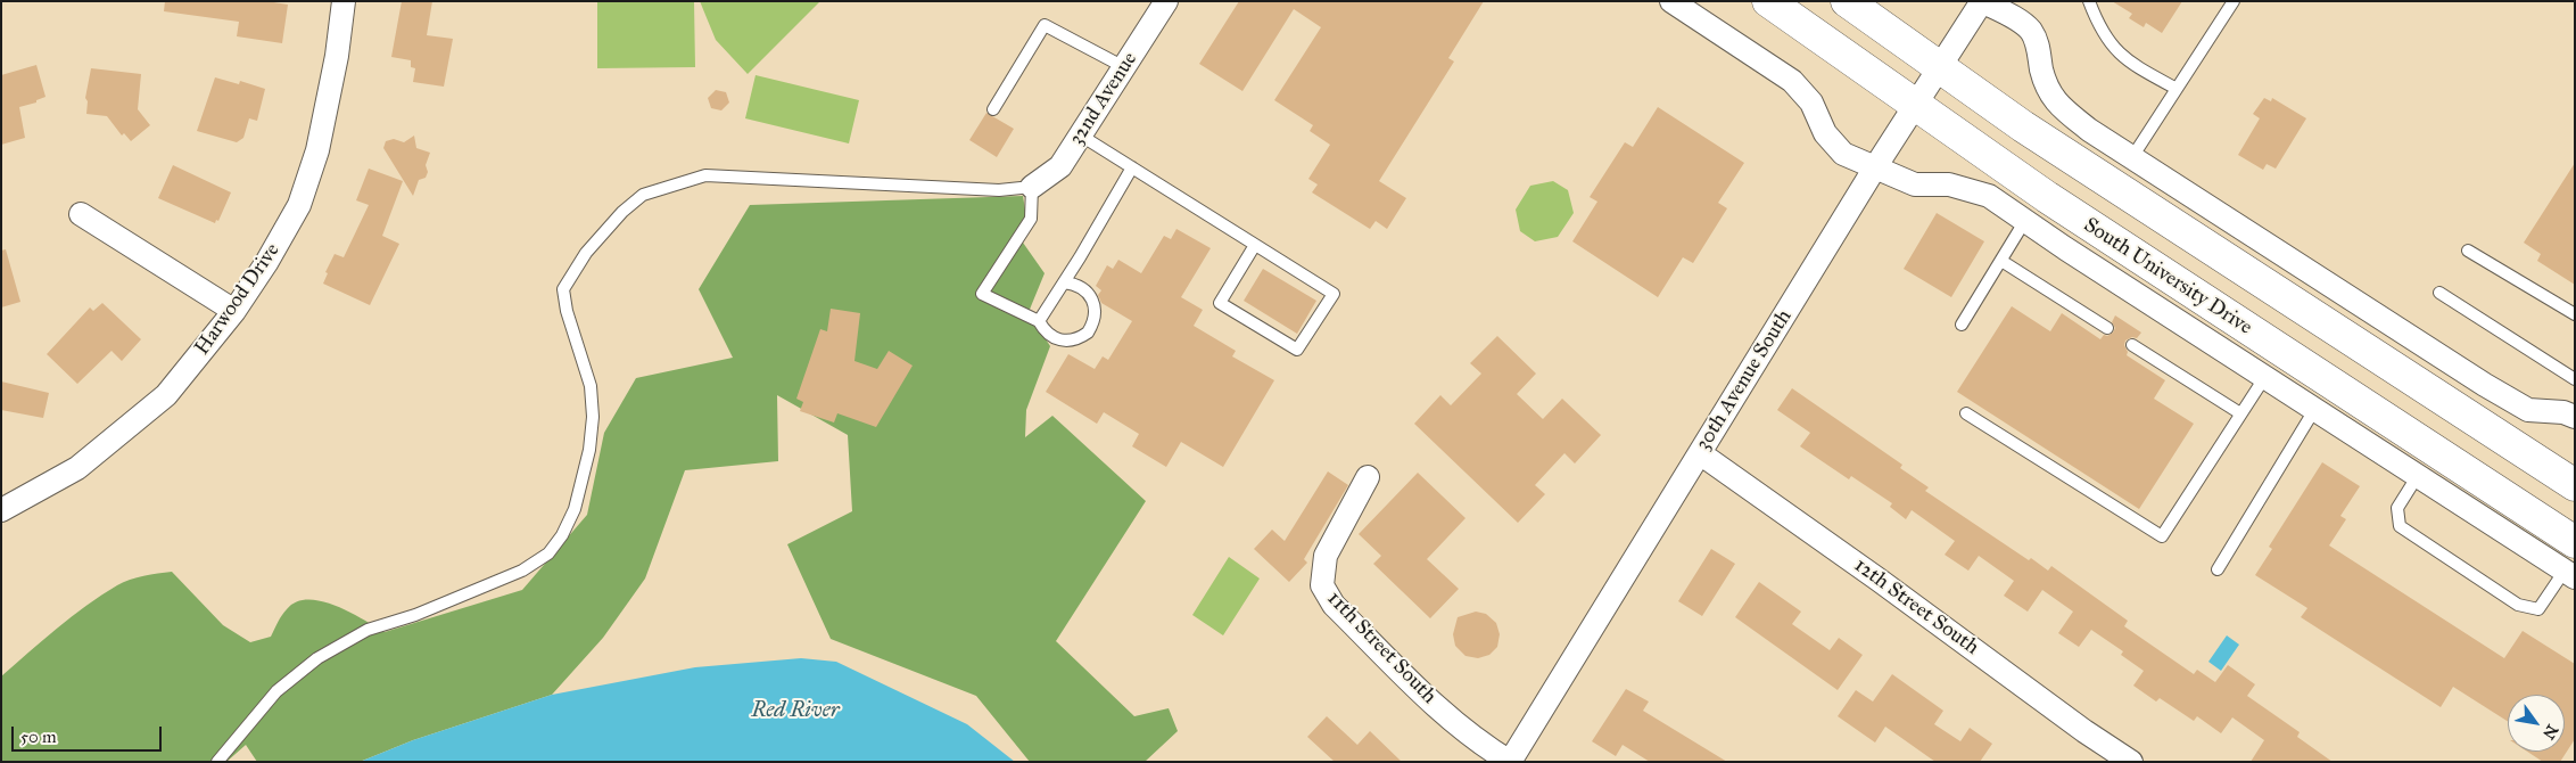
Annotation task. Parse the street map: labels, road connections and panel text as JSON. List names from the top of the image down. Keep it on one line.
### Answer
{"streets":{"main road":["South University Drive"],"street":["32nd Avenue","Harwood Drive","30th Avenue South","12th Street South","11th Street South"]},"crossings":[["South University Drive","30th Avenue South"],["30th Avenue South","12th Street South"],["30th Avenue South","11th Street South"]],"water":["Red River"],"scale_bar":"50 m","north":"bottom right"}
